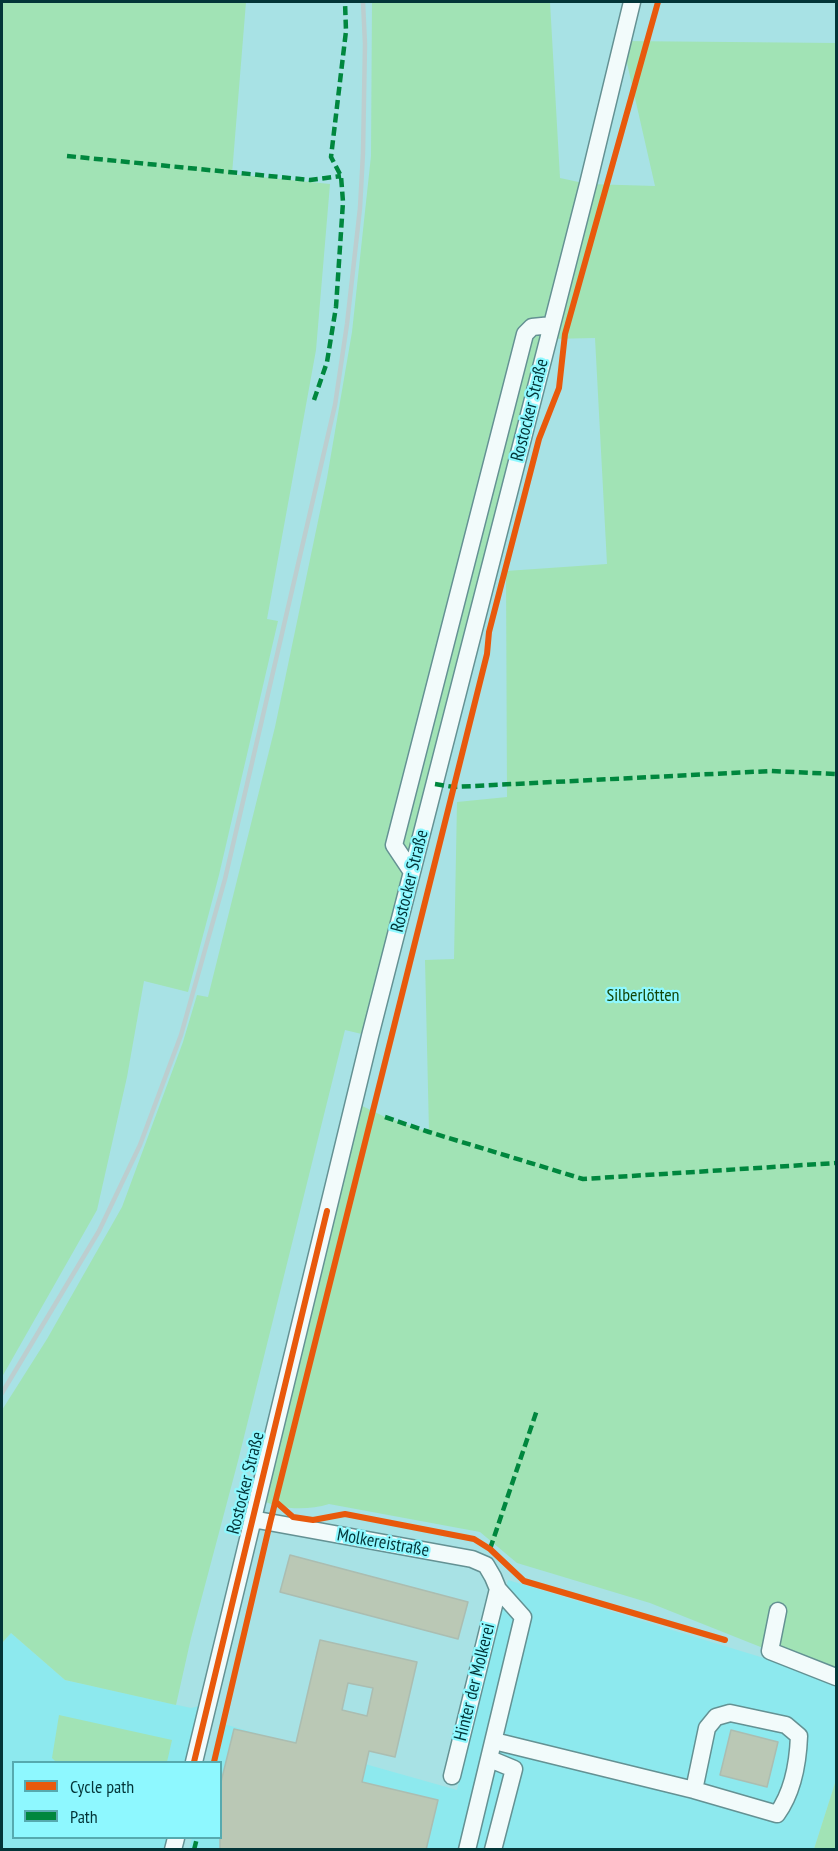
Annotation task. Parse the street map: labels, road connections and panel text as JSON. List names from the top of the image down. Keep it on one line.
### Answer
{"streets":{"street":["Rostocker Straße","Molkereistraße","Hinter der Molkerei"]},"crossings":[["Rostocker Straße","Molkereistraße"],["Molkereistraße","Hinter der Molkerei"]],"parks":["Silberlötten"],"legend":["Cycle path","Path"]}
